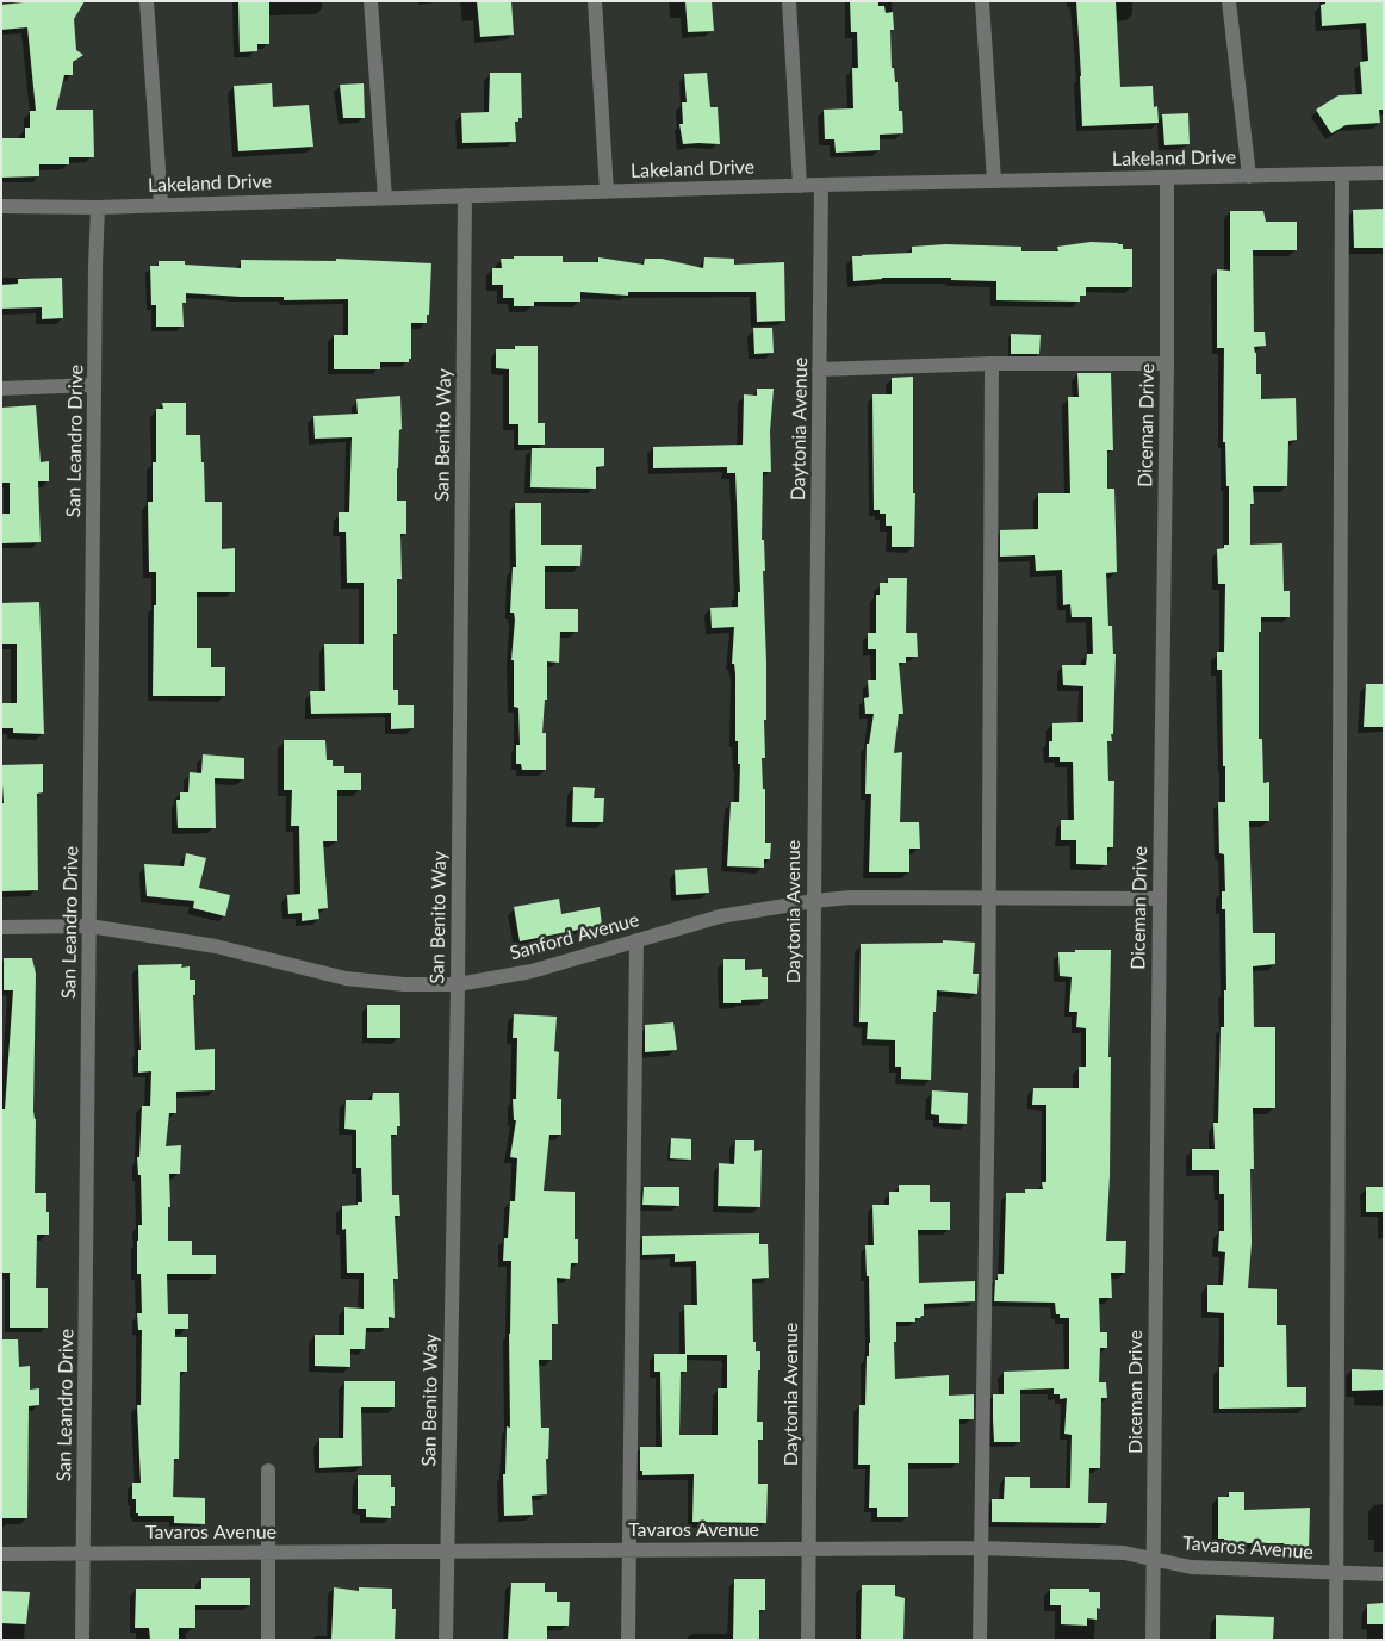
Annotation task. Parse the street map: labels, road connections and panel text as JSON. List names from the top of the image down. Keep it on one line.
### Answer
{"streets":{"street":["Lakeland Drive","Diceman Drive","Daytonia Avenue","San Benito Way","San Leandro Drive","Sanford Avenue","Tavaros Avenue"]},"crossings":[["Lakeland Drive","Diceman Drive"],["Lakeland Drive","Daytonia Avenue"],["Lakeland Drive","San Benito Way"],["Lakeland Drive","San Leandro Drive"],["Diceman Drive","Sanford Avenue"],["Diceman Drive","Tavaros Avenue"],["Daytonia Avenue","Sanford Avenue"],["Daytonia Avenue","Tavaros Avenue"],["San Benito Way","Sanford Avenue"],["San Benito Way","Tavaros Avenue"],["San Leandro Drive","Sanford Avenue"],["San Leandro Drive","Tavaros Avenue"]]}
